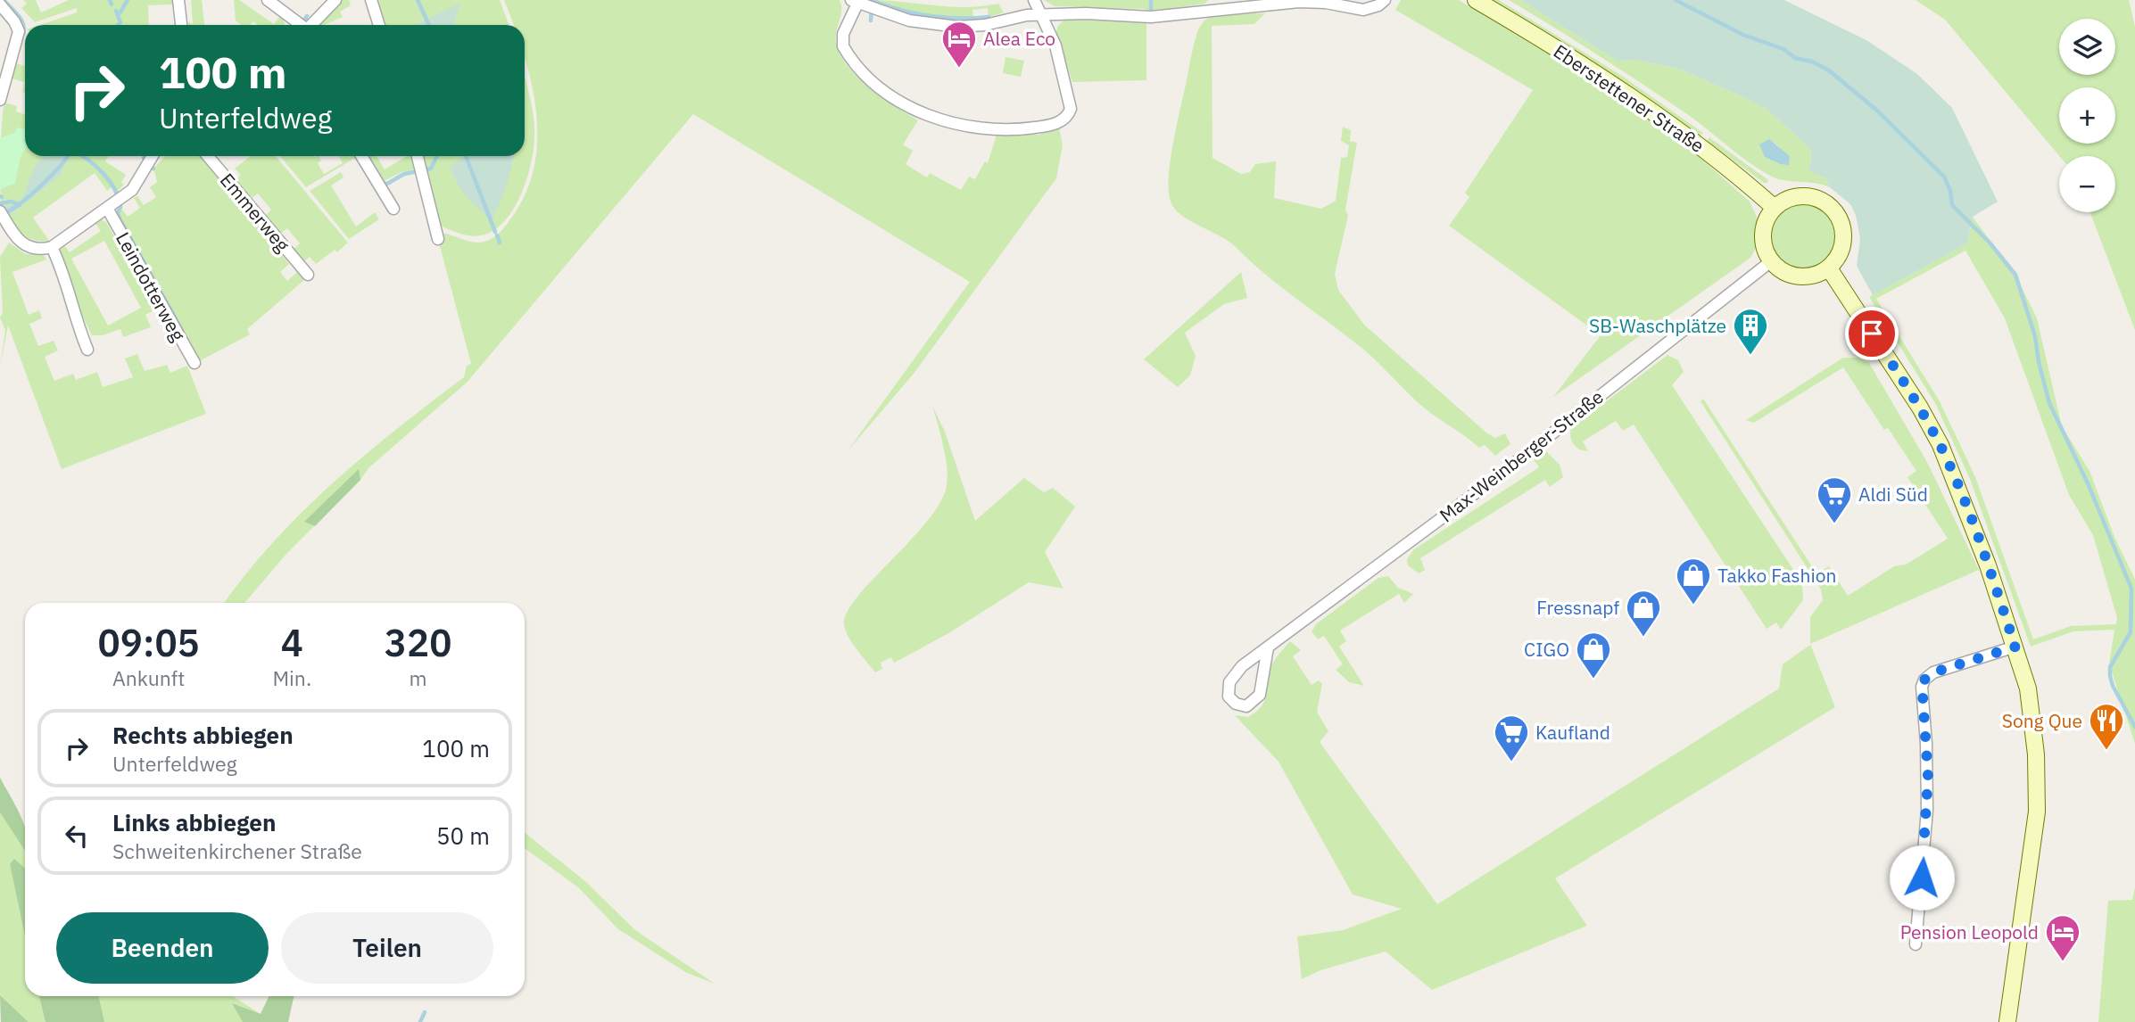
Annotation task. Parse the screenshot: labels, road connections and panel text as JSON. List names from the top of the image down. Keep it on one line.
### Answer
{"streets":{"main road":["Eberstettener Straße"],"street":["Emmerweg","Leindotterweg","Max-Weinberger-Straße"]},"crossings":[["Eberstettener Straße","Max-Weinberger-Straße"]],"places":{"hotel":["Alea Eco","Pension Leopold"],"building":["SB-Waschplätze"],"supermarket":["Aldi Süd","Kaufland"],"shop":["Takko Fashion","Fressnapf","CIGO"],"restaurant":["Song Que"]},"page":{"map_buttons":["+","−"],"turn":["100 m","Unterfeldweg"],"eta":["09:05","Ankunft","4","Min.","320","m"],"list":[{"name":"Rechts abbiegen","note":"Unterfeldweg","value":"100 m"},{"name":"Links abbiegen","note":"Schweitenkirchener Straße","value":"50 m"}],"buttons":["Beenden","Teilen"]}}
